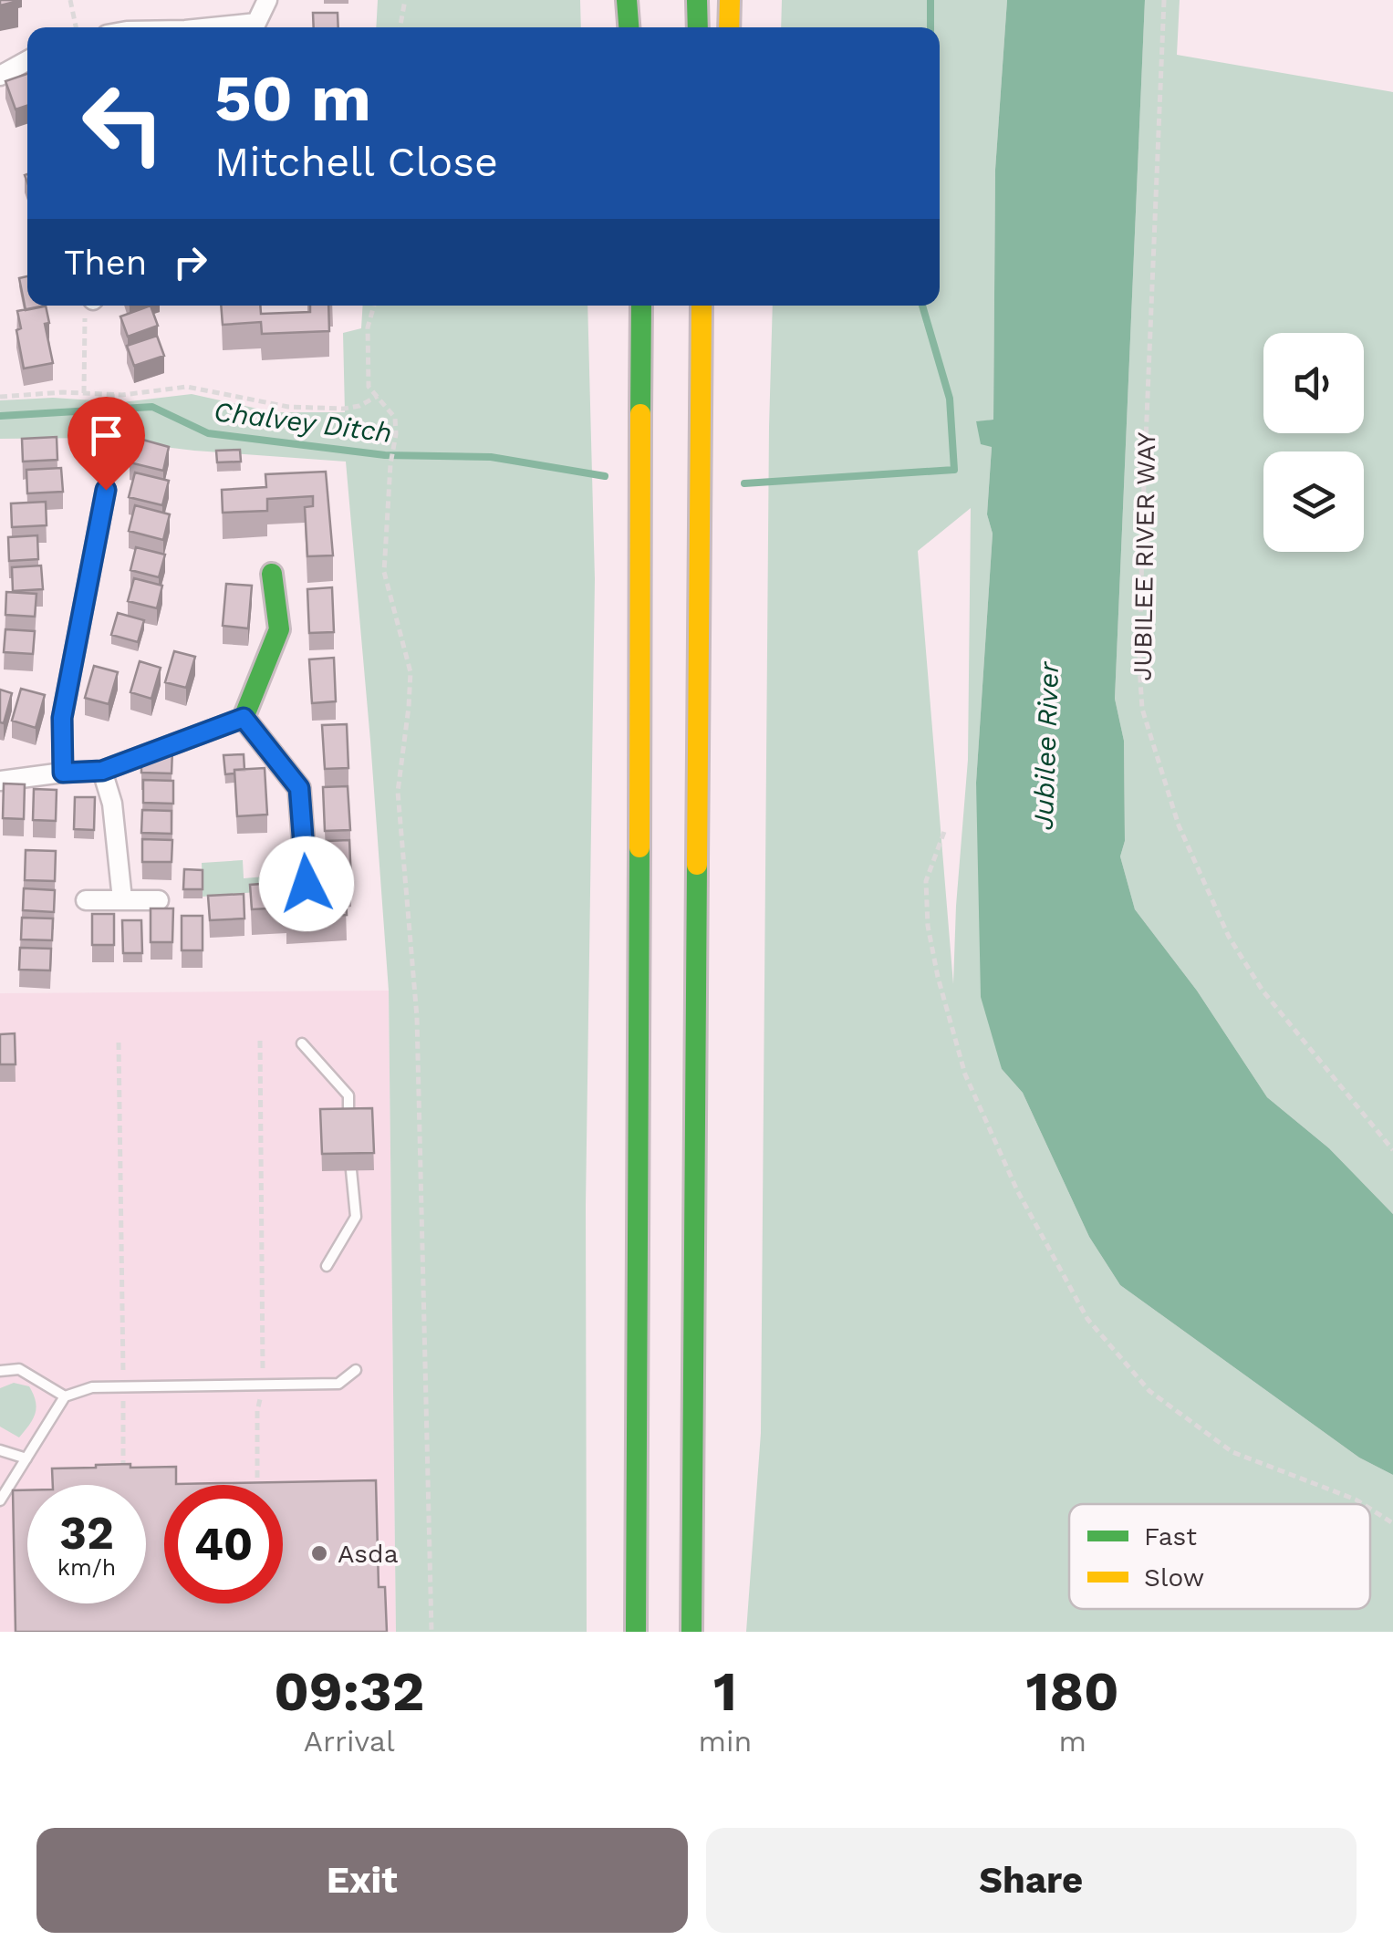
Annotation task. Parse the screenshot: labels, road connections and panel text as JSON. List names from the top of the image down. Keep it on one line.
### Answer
{"streets":{"path":["JUBILEE RIVER WAY"]},"water":["Chalvey Ditch","Jubilee River"],"places":["Asda"],"legend":["Fast","Slow"],"page":{"turn":["50 m","Mitchell Close"],"then":"Then","speed":"32 km/h","limit":"40","eta":["09:32","Arrival","1","min","180","m"],"buttons":["Exit","Share"]}}
